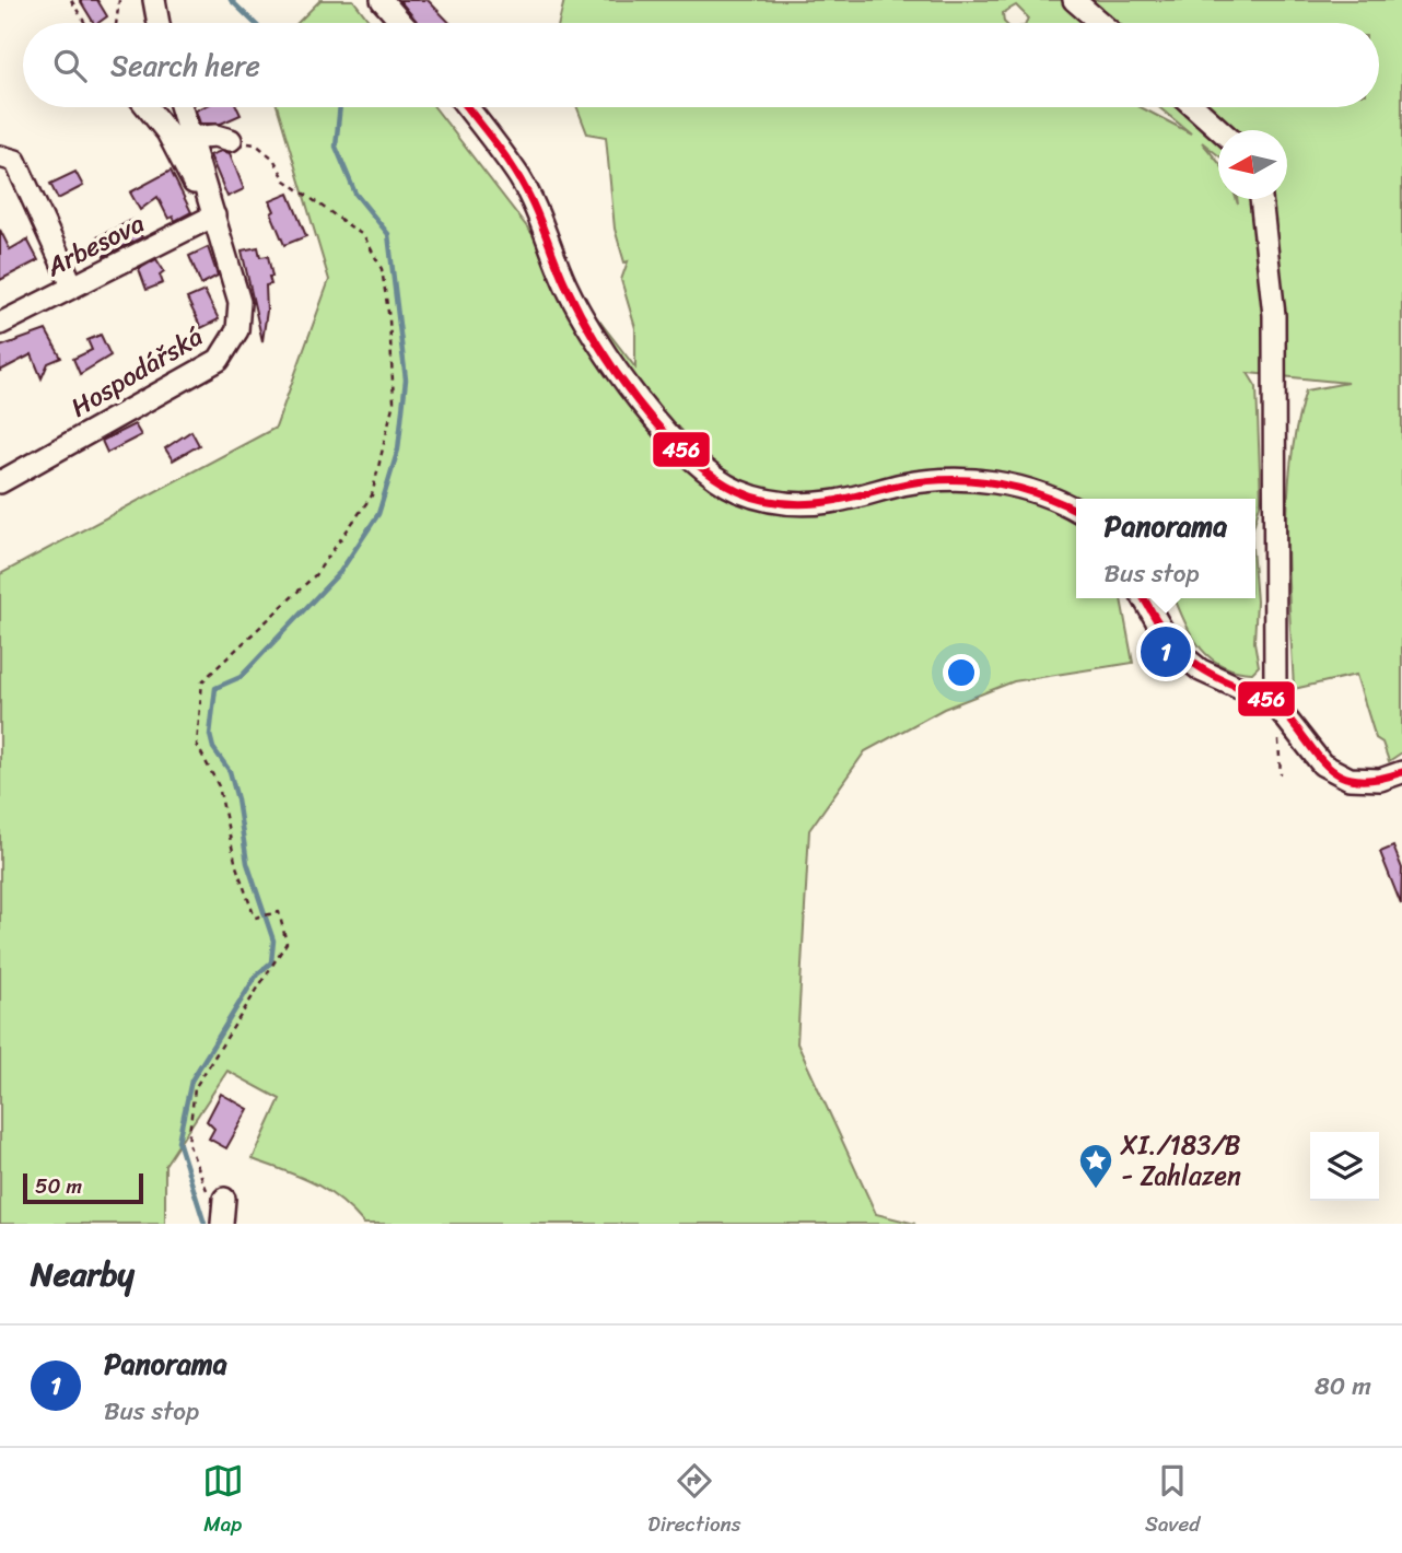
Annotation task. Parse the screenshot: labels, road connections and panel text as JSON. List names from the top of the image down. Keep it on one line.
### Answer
{"streets":{"street":["Arbesova","Hospodářská"]},"crossings":[["Arbesova","Hospodářská"]],"places":{"place":["XI./183/B - Zahlazen"]},"lines":["transit line 456"],"scale_bar":"50 m","north":"left","page":{"search":"Search here","popup":["Panorama","Bus stop"],"pins":"1","scale":"50 m","heading":"Nearby","list":[{"mark":"1","name":"Panorama","note":"Bus stop","value":"80 m"}],"nav":["Map","Directions","Saved"]}}
